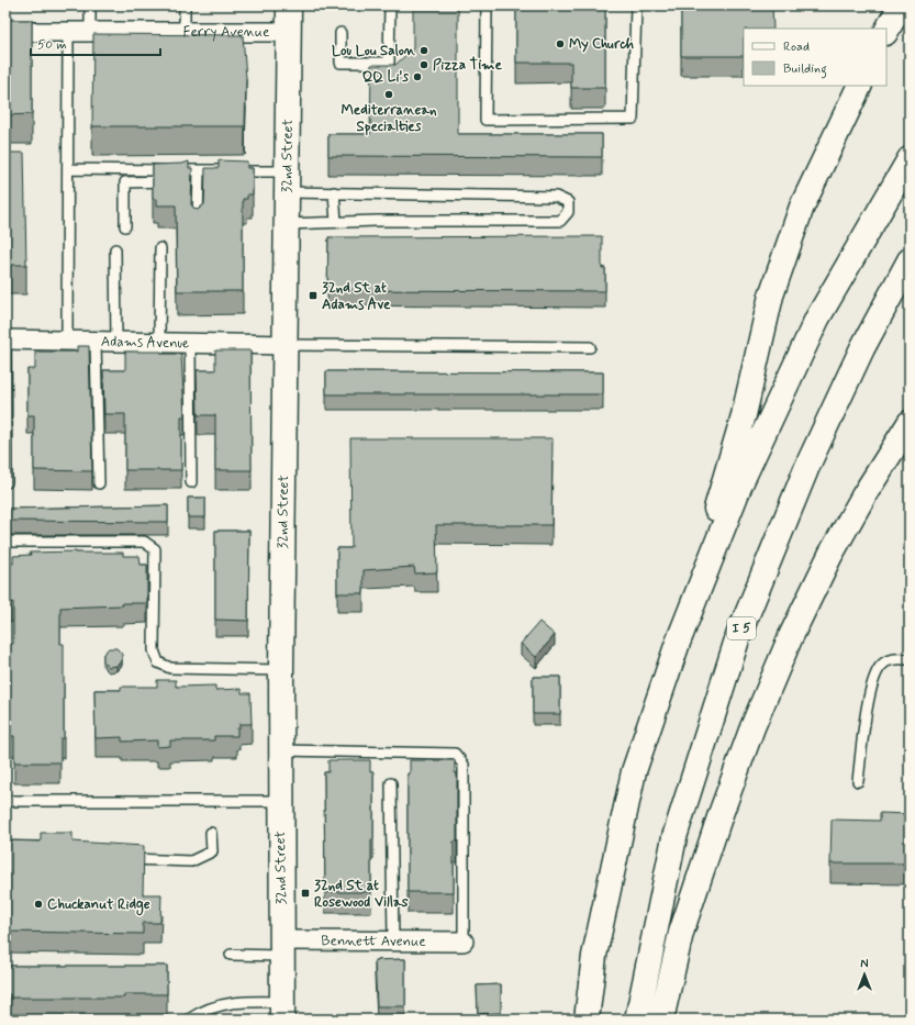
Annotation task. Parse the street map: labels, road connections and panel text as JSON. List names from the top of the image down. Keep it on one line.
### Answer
{"streets":{"main road":["32nd Street","I 5"],"street":["Ferry Avenue","Adams Avenue","Bennett Avenue"]},"crossings":[["Ferry Avenue","32nd Street"],["32nd Street","Adams Avenue"],["32nd Street","Bennett Avenue"]],"places":{"other":["My Church","Lou Lou Salon","Pizza Time","QQ Li's","Mediterranean Specialties","Chuckanut Ridge"],"transit":["32nd St at Adams Ave","32nd St at Rosewood Villas"]},"legend":["Road","Building"],"scale_bar":"50 m","north":"top"}
